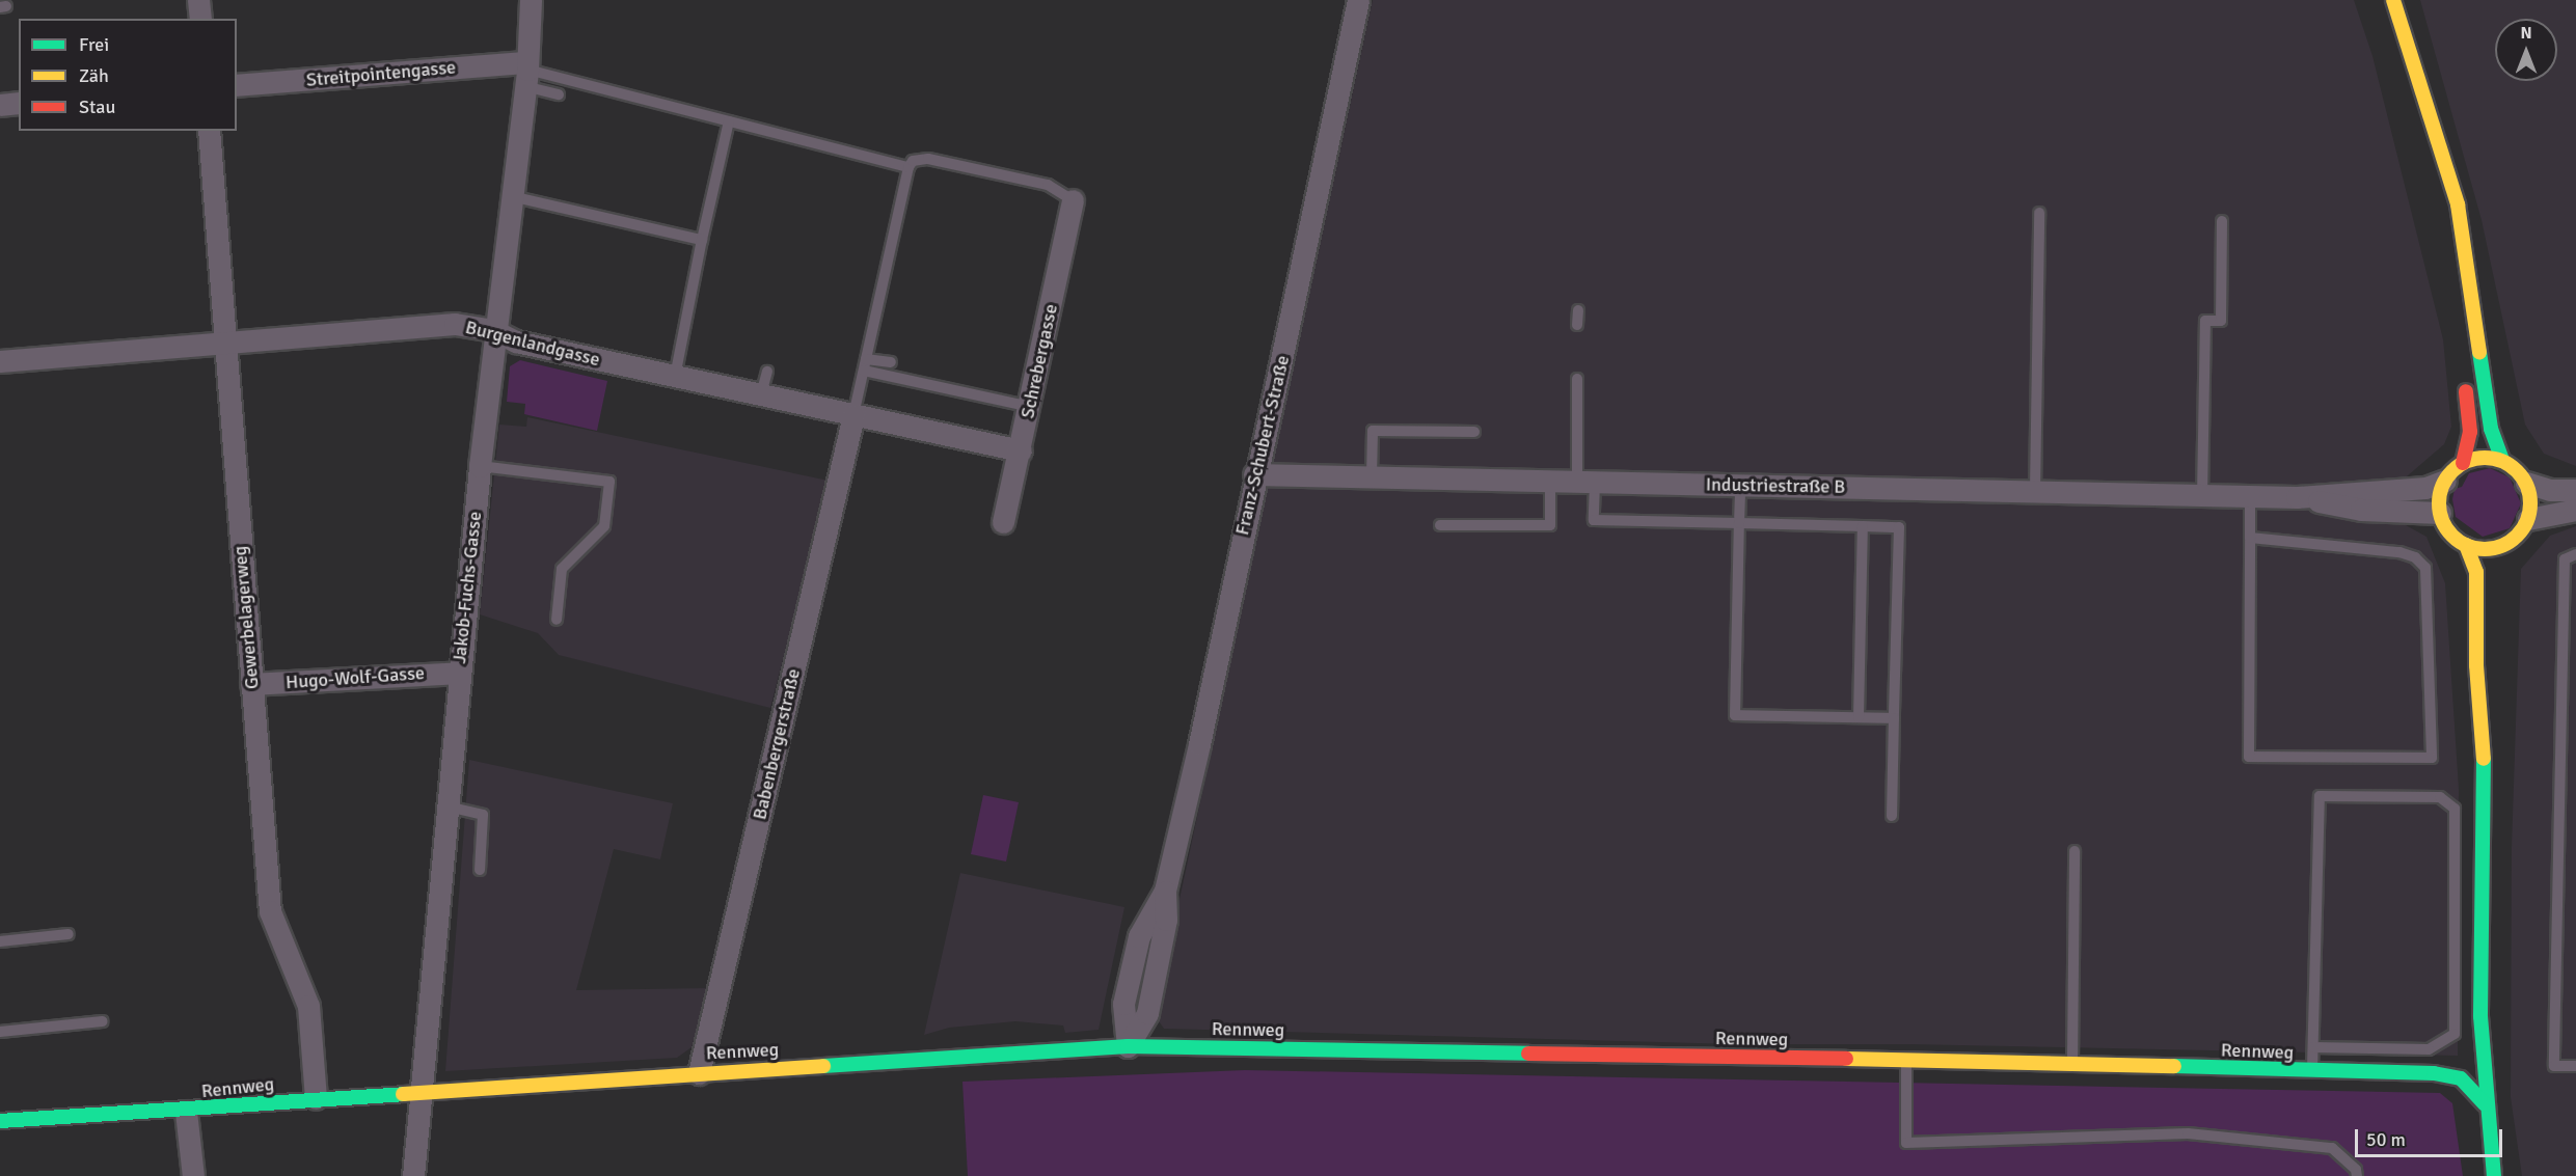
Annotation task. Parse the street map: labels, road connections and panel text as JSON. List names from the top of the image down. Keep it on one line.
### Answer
{"streets":{"street":["Streitpointengasse","Burgenlandgasse","Schrebergasse","Franz-Schubert-Straße","Industriestraße B","Jakob-Fuchs-Gasse","Gewerbelagerweg","Hugo-Wolf-Gasse","Babenbergerstraße","Rennweg"]},"crossings":[["Streitpointengasse","Jakob-Fuchs-Gasse"],["Burgenlandgasse","Schrebergasse"],["Burgenlandgasse","Jakob-Fuchs-Gasse"],["Burgenlandgasse","Gewerbelagerweg"],["Burgenlandgasse","Babenbergerstraße"],["Franz-Schubert-Straße","Industriestraße B"],["Franz-Schubert-Straße","Rennweg"],["Jakob-Fuchs-Gasse","Hugo-Wolf-Gasse"],["Jakob-Fuchs-Gasse","Rennweg"],["Gewerbelagerweg","Hugo-Wolf-Gasse"],["Gewerbelagerweg","Rennweg"],["Babenbergerstraße","Rennweg"]],"legend":["Frei","Zäh","Stau"],"scale_bar":"50 m","north":"top"}
